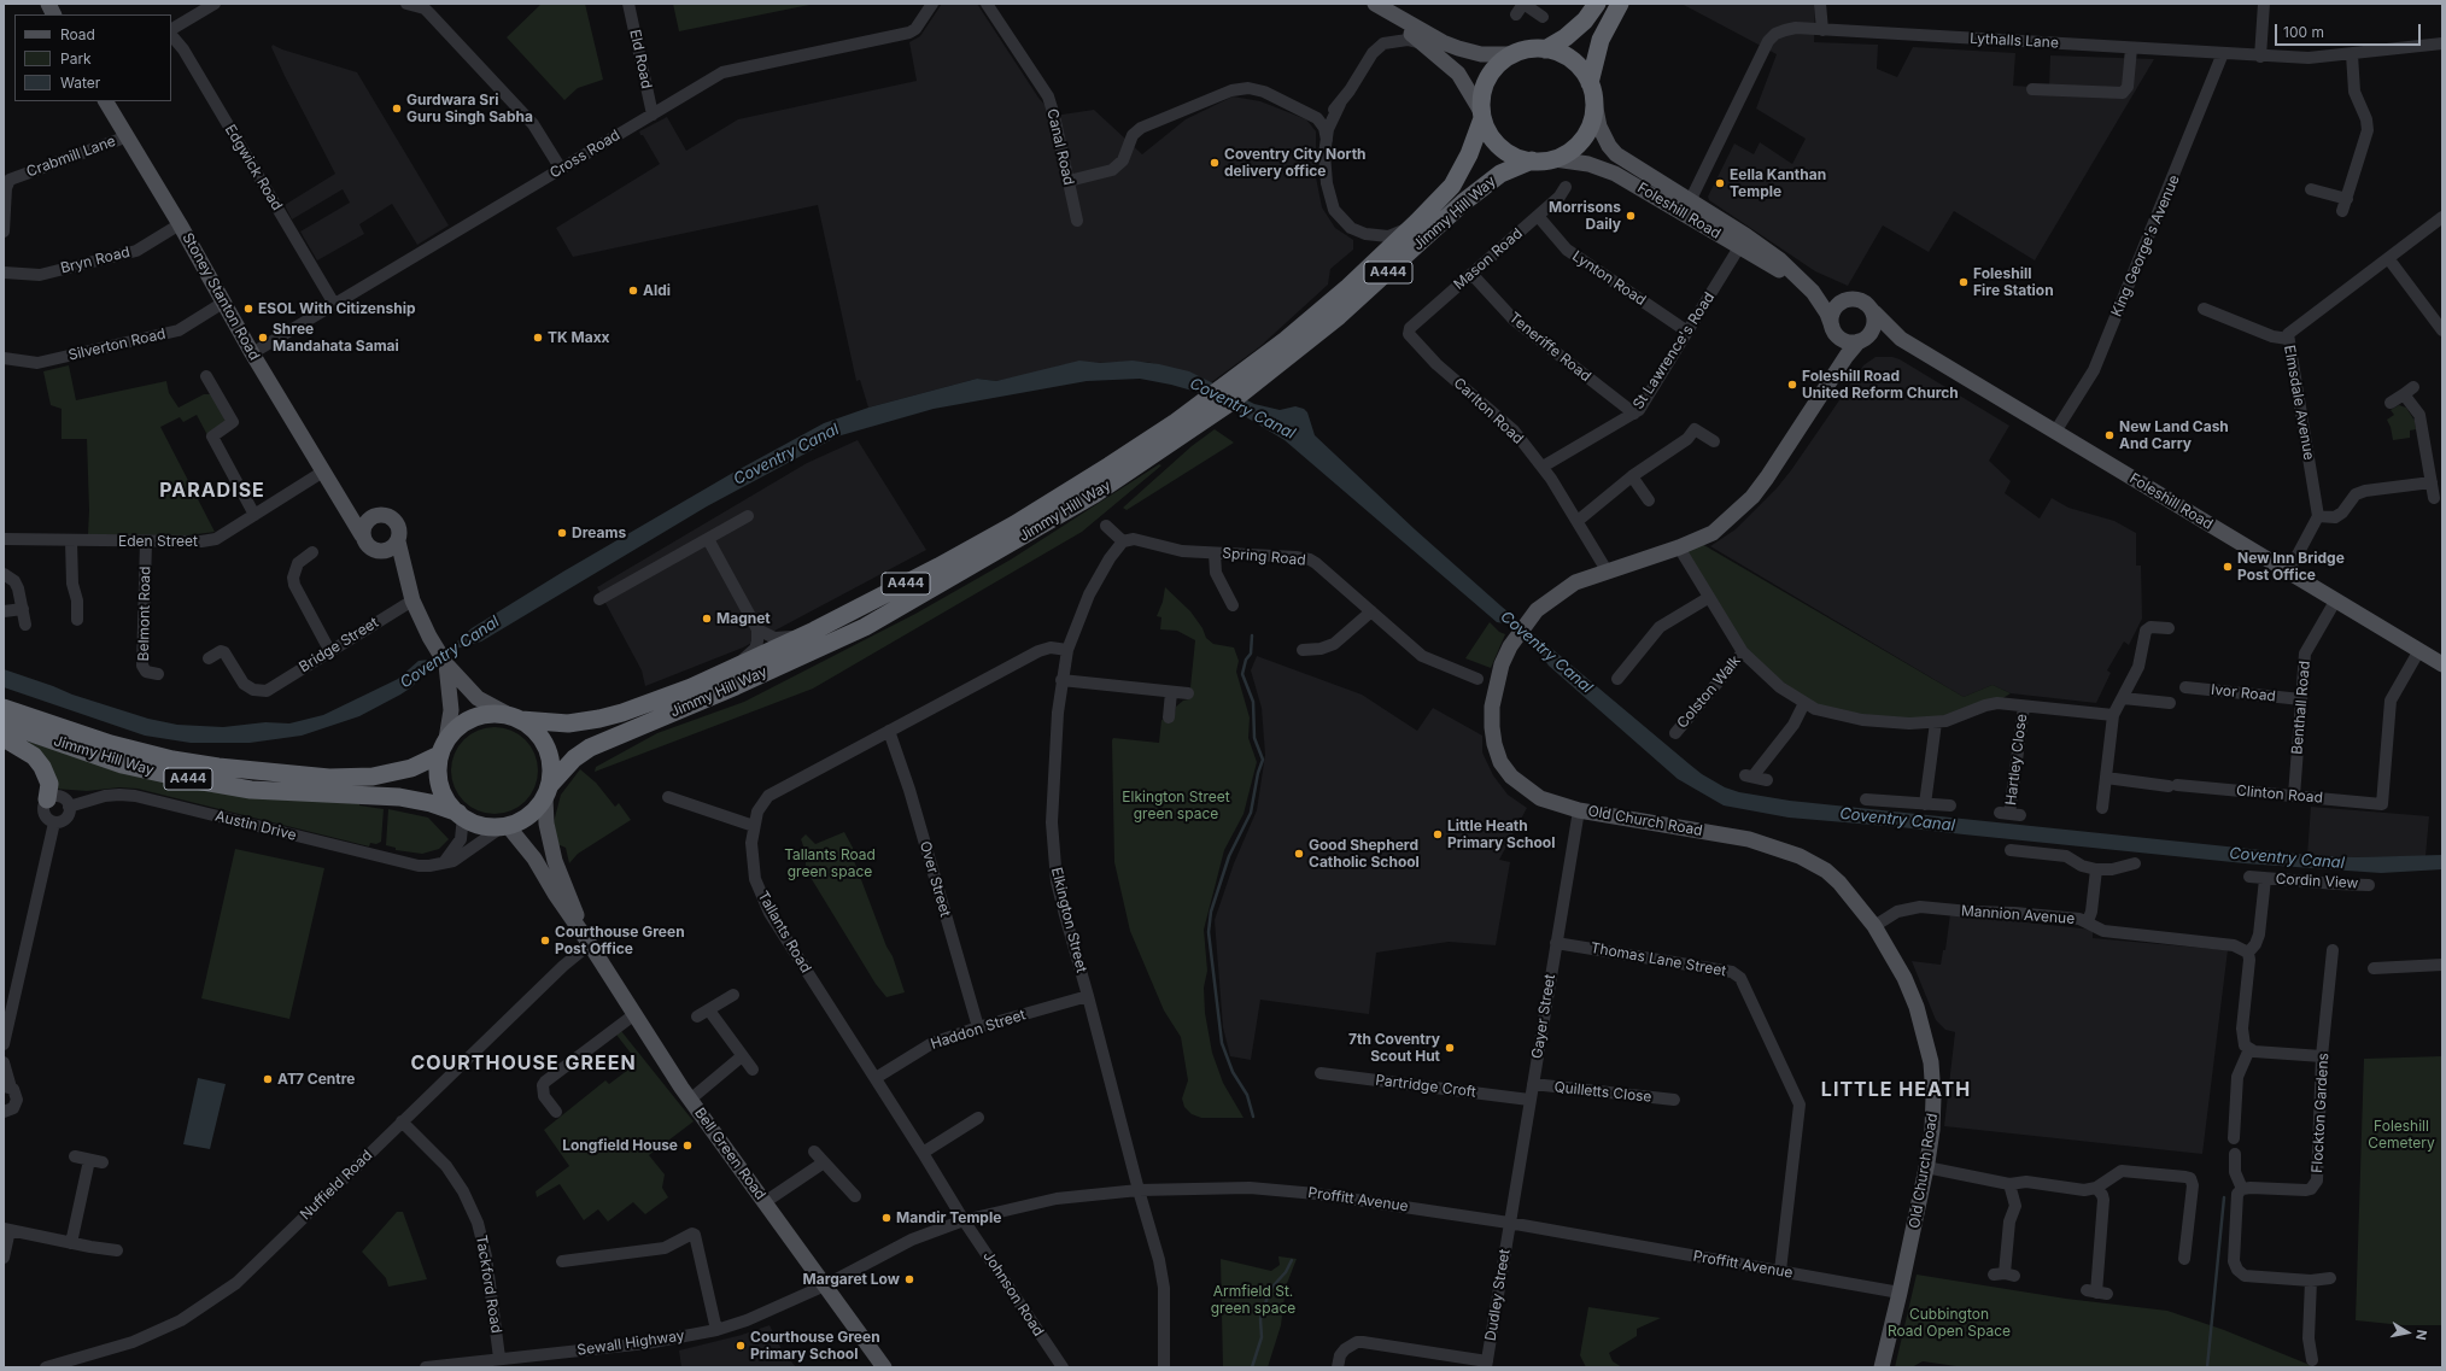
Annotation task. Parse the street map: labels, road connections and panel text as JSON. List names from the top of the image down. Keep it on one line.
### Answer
{"streets":{"highway":["Jimmy Hill Way","A444"],"main road":["Foleshill Road","Stoney Stanton Road","Old Church Road","Bell Green Road"],"street":["Lythalls Lane","Eld Road","Canal Road","Cross Road","Crabmill Lane","Edgwick Road","King George's Avenue","Mason Road","Bryn Road","Lynton Road","Silverton Road","Teneriffe Road","St Lawrence's Road","Elmsdale Avenue","Carlton Road","Eden Street","Spring Road","Belmont Road","Bridge Street","Colston Walk","Ivor Road","Benthall Road","Hartley Close","Clinton Road","Austin Drive","Over Street","Cordin View","Mannion Avenue","Elkington Street","Tallants Road","Thomas Lane Street","Gayer Street","Haddon Street","Partridge Croft","Quilletts Close","Flockton Gardens","Nuffield Road","Proffitt Avenue","Tackford Road","Johnson Road","Dudley Street","Sewall Highway"]},"crossings":[["Lythalls Lane","Foleshill Road"],["Lythalls Lane","King George's Avenue"],["Eld Road","Cross Road"],["Cross Road","Edgwick Road"],["Cross Road","Stoney Stanton Road"],["Crabmill Lane","Stoney Stanton Road"],["Foleshill Road","Jimmy Hill Way"],["Foleshill Road","King George's Avenue"],["Foleshill Road","St Lawrence's Road"],["Foleshill Road","Benthall Road"],["Foleshill Road","Clinton Road"],["Foleshill Road","Old Church Road"],["Jimmy Hill Way","Austin Drive"],["Jimmy Hill Way","Bell Green Road"],["Mason Road","Lynton Road"],["Mason Road","Teneriffe Road"],["Mason Road","Carlton Road"],["Bryn Road","Stoney Stanton Road"],["Lynton Road","St Lawrence's Road"],["Stoney Stanton Road","Silverton Road"],["Stoney Stanton Road","Eden Street"],["Teneriffe Road","St Lawrence's Road"],["St Lawrence's Road","Carlton Road"],["Carlton Road","Old Church Road"],["Eden Street","Belmont Road"],["Spring Road","Elkington Street"],["Ivor Road","Benthall Road"],["Benthall Road","Clinton Road"],["Old Church Road","Mannion Avenue"],["Old Church Road","Gayer Street"],["Old Church Road","Proffitt Avenue"],["Austin Drive","Bell Green Road"],["Over Street","Tallants Road"],["Over Street","Haddon Street"],["Cordin View","Mannion Avenue"],["Elkington Street","Tallants Road"],["Elkington Street","Haddon Street"],["Elkington Street","Proffitt Avenue"],["Tallants Road","Haddon Street"],["Tallants Road","Proffitt Avenue"],["Tallants Road","Johnson Road"],["Thomas Lane Street","Gayer Street"],["Thomas Lane Street","Proffitt Avenue"],["Gayer Street","Partridge Croft"],["Gayer Street","Quilletts Close"],["Gayer Street","Proffitt Avenue"],["Gayer Street","Dudley Street"],["Bell Green Road","Nuffield Road"],["Bell Green Road","Proffitt Avenue"],["Bell Green Road","Sewall Highway"],["Nuffield Road","Tackford Road"],["Proffitt Avenue","Johnson Road"],["Proffitt Avenue","Dudley Street"],["Proffitt Avenue","Sewall Highway"],["Tackford Road","Sewall Highway"]],"districts":["PARADISE","COURTHOUSE GREEN","LITTLE HEATH"],"water":["Coventry Canal"],"parks":["Elkington Street green space","Tallants Road green space","Foleshill Cemetery","Armfield St. green space","Cubbington Road Open Space"],"places":["Gurdwara Sri Guru Singh Sabha","Coventry City North delivery office","Eella Kanthan Temple","Morrisons Daily","Foleshill Fire Station","Aldi","ESOL With Citizenship","Shree Mandahata Samai","TK Maxx","Foleshill Road United Reform Church","New Land Cash And Carry","Dreams","New Inn Bridge Post Office","Magnet","Little Heath Primary School","Good Shepherd Catholic School","Courthouse Green Post Office","7th Coventry Scout Hut","AT7 Centre","Longfield House","Mandir Temple","Margaret Low","Courthouse Green Primary School"],"legend":["Road","Park","Water"],"scale_bar":"100 m","north":"right"}
